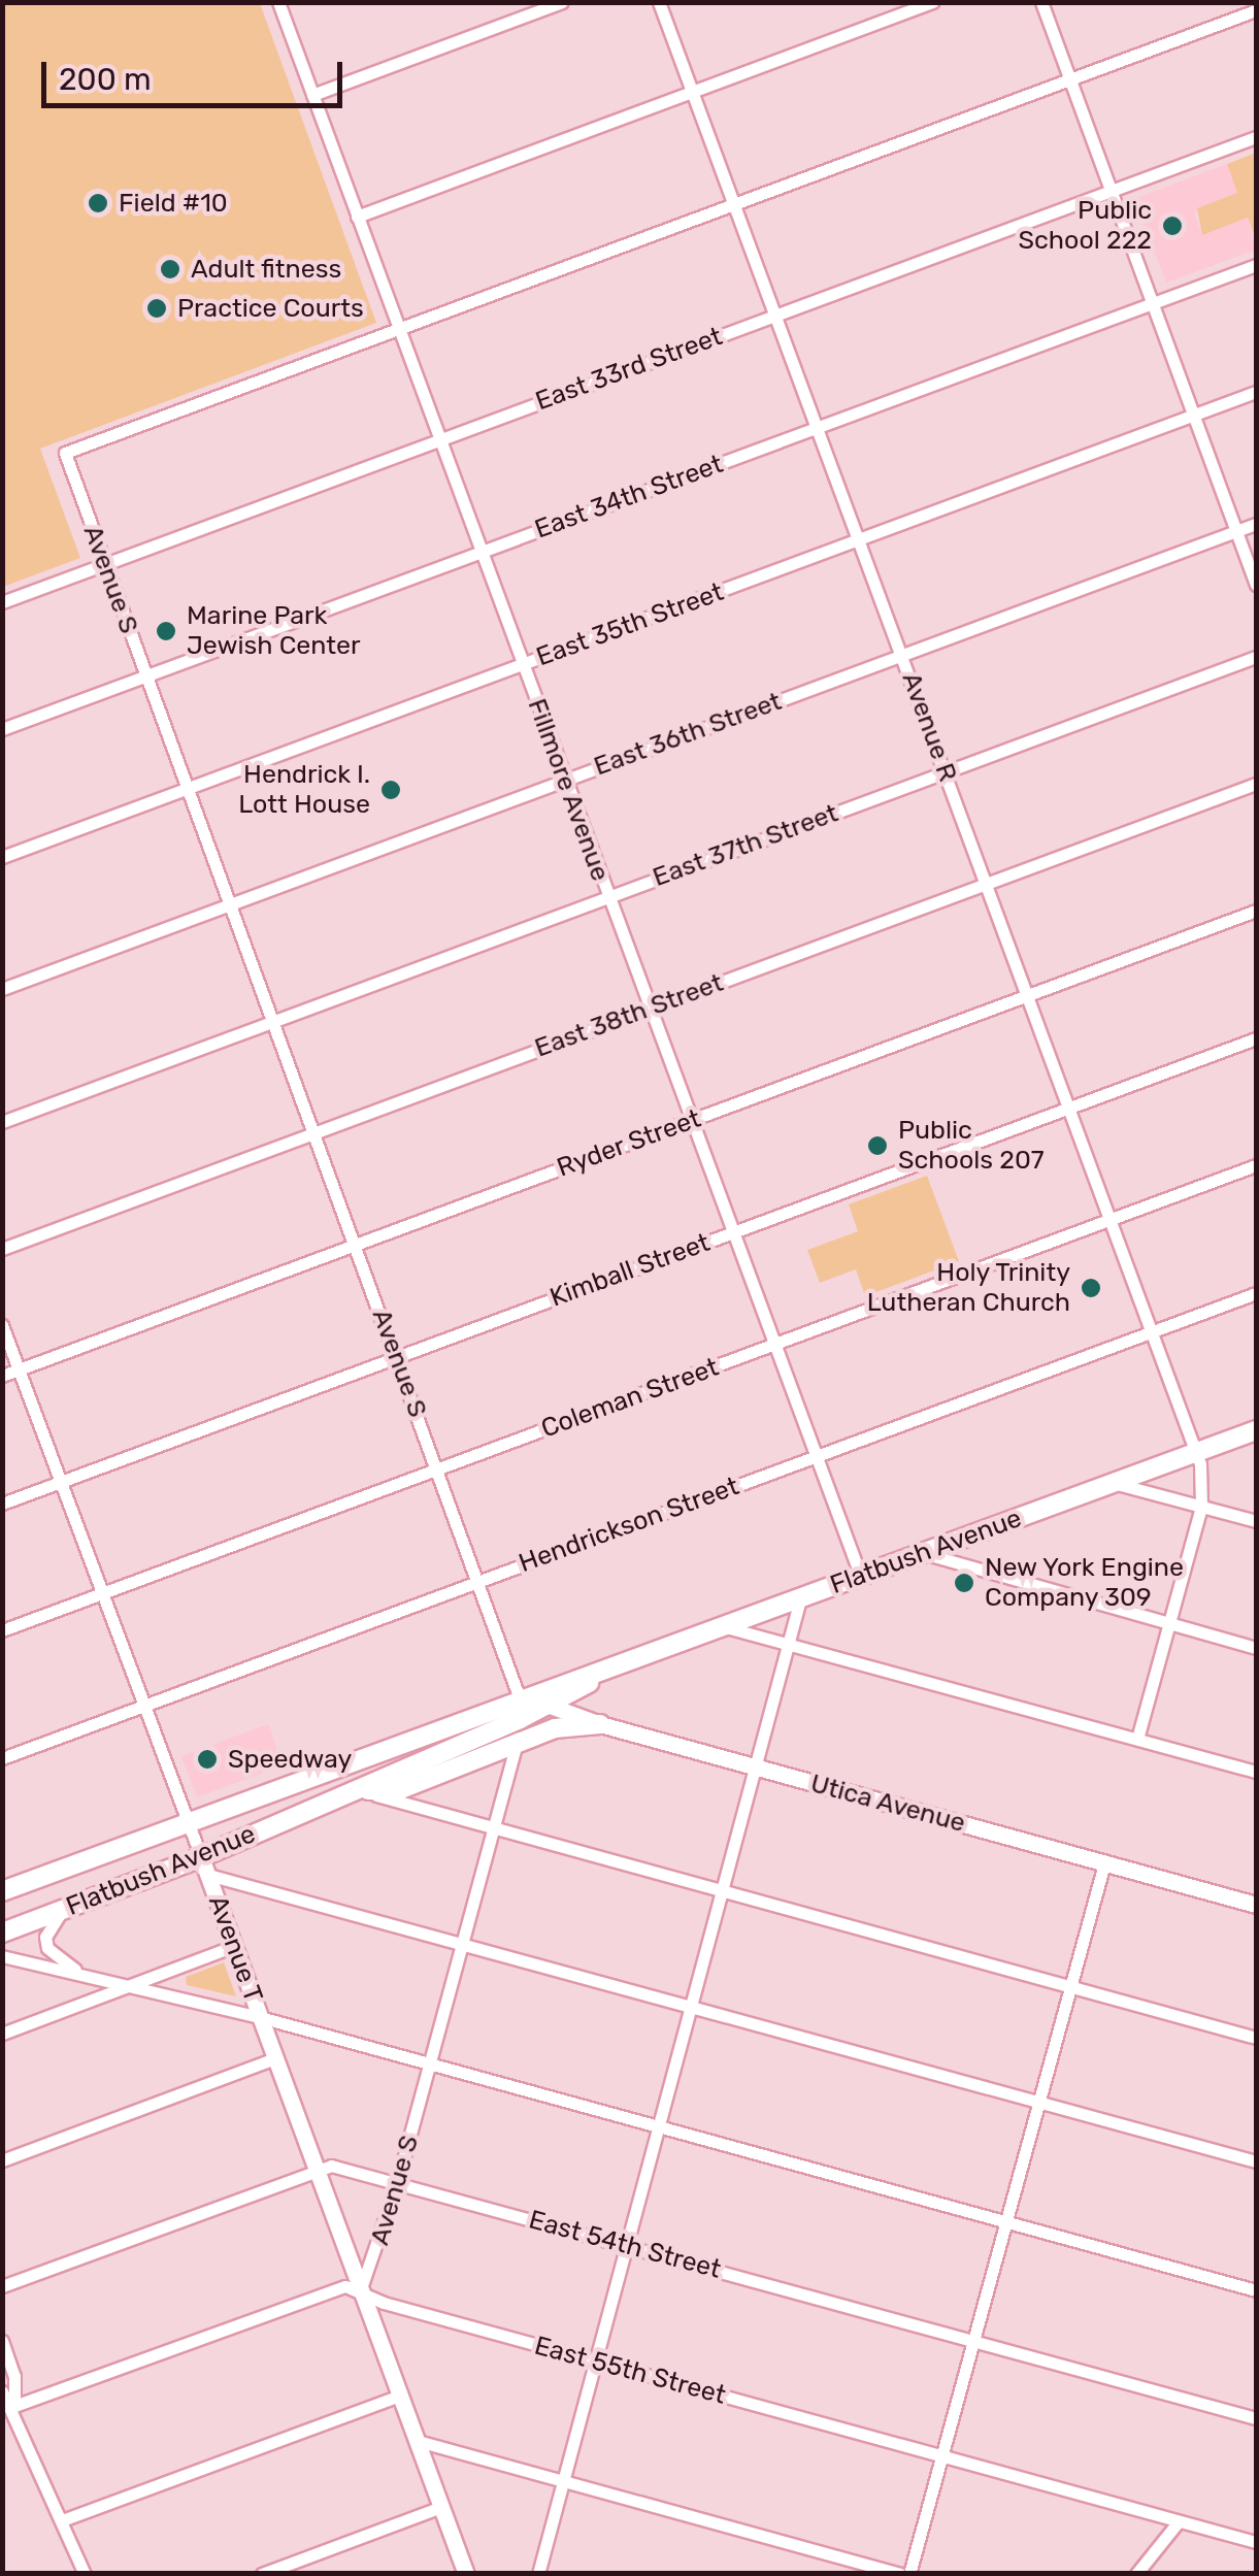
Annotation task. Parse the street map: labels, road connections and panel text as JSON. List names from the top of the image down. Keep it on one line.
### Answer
{"streets":{"main road":["Flatbush Avenue","Utica Avenue","Avenue T"],"street":["East 33rd Street","East 34th Street","Avenue S","East 35th Street","Avenue R","East 36th Street","Fillmore Avenue","East 37th Street","East 38th Street","Ryder Street","Kimball Street","Coleman Street","Hendrickson Street","East 54th Street","East 55th Street"]},"crossings":[["East 33rd Street","Avenue S"],["East 33rd Street","Avenue R"],["East 33rd Street","Fillmore Avenue"],["East 34th Street","Avenue S"],["East 34th Street","Avenue R"],["East 34th Street","Fillmore Avenue"],["Avenue S","East 35th Street"],["Avenue S","East 36th Street"],["Avenue S","Fillmore Avenue"],["Avenue S","East 37th Street"],["Avenue S","East 38th Street"],["Avenue S","Ryder Street"],["Avenue S","Kimball Street"],["Avenue S","Coleman Street"],["Avenue S","Hendrickson Street"],["Avenue S","Flatbush Avenue"],["Avenue S","Utica Avenue"],["Avenue S","Avenue T"],["Avenue S","East 54th Street"],["Avenue S","East 55th Street"],["East 35th Street","Avenue R"],["East 35th Street","Fillmore Avenue"],["Avenue R","East 36th Street"],["Avenue R","East 37th Street"],["Avenue R","East 38th Street"],["Avenue R","Ryder Street"],["Avenue R","Kimball Street"],["Avenue R","Coleman Street"],["Avenue R","Hendrickson Street"],["Avenue R","Flatbush Avenue"],["East 36th Street","Fillmore Avenue"],["Fillmore Avenue","East 37th Street"],["Fillmore Avenue","East 38th Street"],["Fillmore Avenue","Ryder Street"],["Fillmore Avenue","Kimball Street"],["Fillmore Avenue","Coleman Street"],["Fillmore Avenue","Hendrickson Street"],["Fillmore Avenue","Flatbush Avenue"],["Ryder Street","Avenue T"],["Kimball Street","Avenue T"],["Coleman Street","Avenue T"],["Hendrickson Street","Avenue T"],["Flatbush Avenue","Utica Avenue"],["Flatbush Avenue","Avenue T"],["Avenue T","East 54th Street"],["Avenue T","East 55th Street"]],"places":["Field #10","Public School 222","Adult fitness","Practice Courts","Marine Park Jewish Center","Hendrick I. Lott House","Public Schools 207","Holy Trinity Lutheran Church","New York Engine Company 309","Speedway"],"scale_bar":"200 m"}
